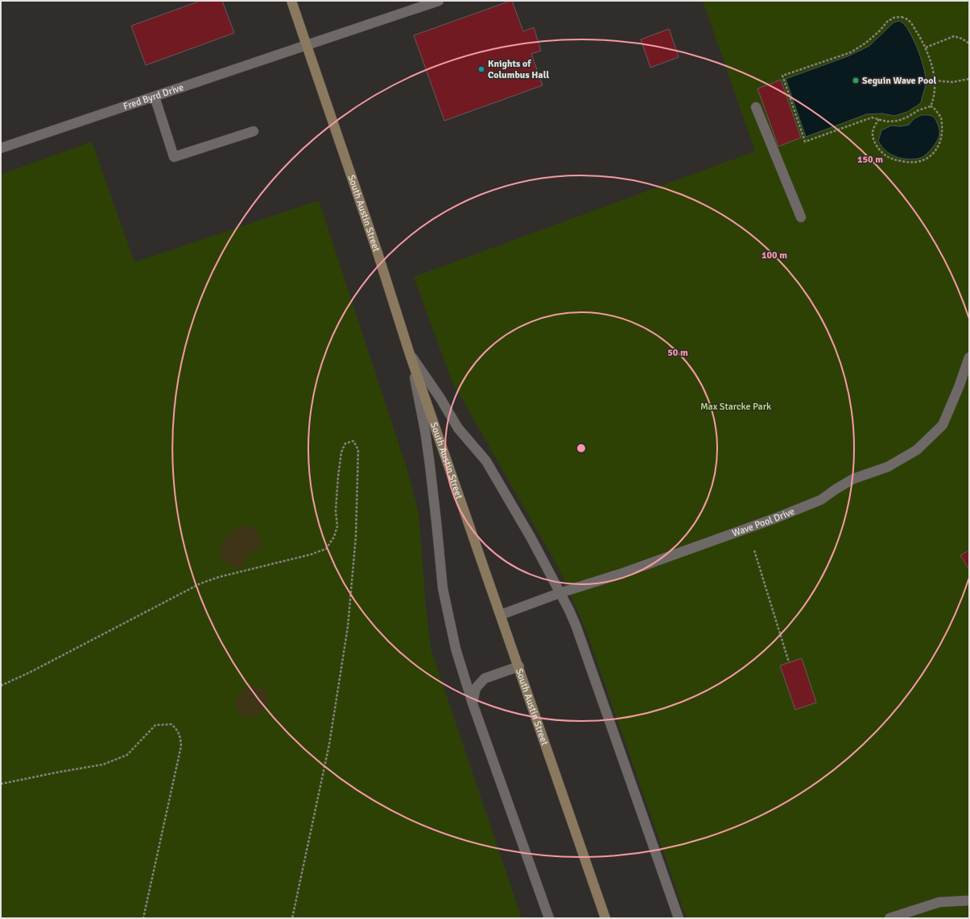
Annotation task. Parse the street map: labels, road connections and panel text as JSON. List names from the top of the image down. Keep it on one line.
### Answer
{"streets":{"main road":["South Austin Street"],"street":["Fred Byrd Drive","Wave Pool Drive"]},"crossings":[["Fred Byrd Drive","South Austin Street"],["South Austin Street","Wave Pool Drive"]],"parks":["Max Starcke Park"],"places":["Knights of Columbus Hall","Seguin Wave Pool"],"rings":["150 m","100 m","50 m"]}
